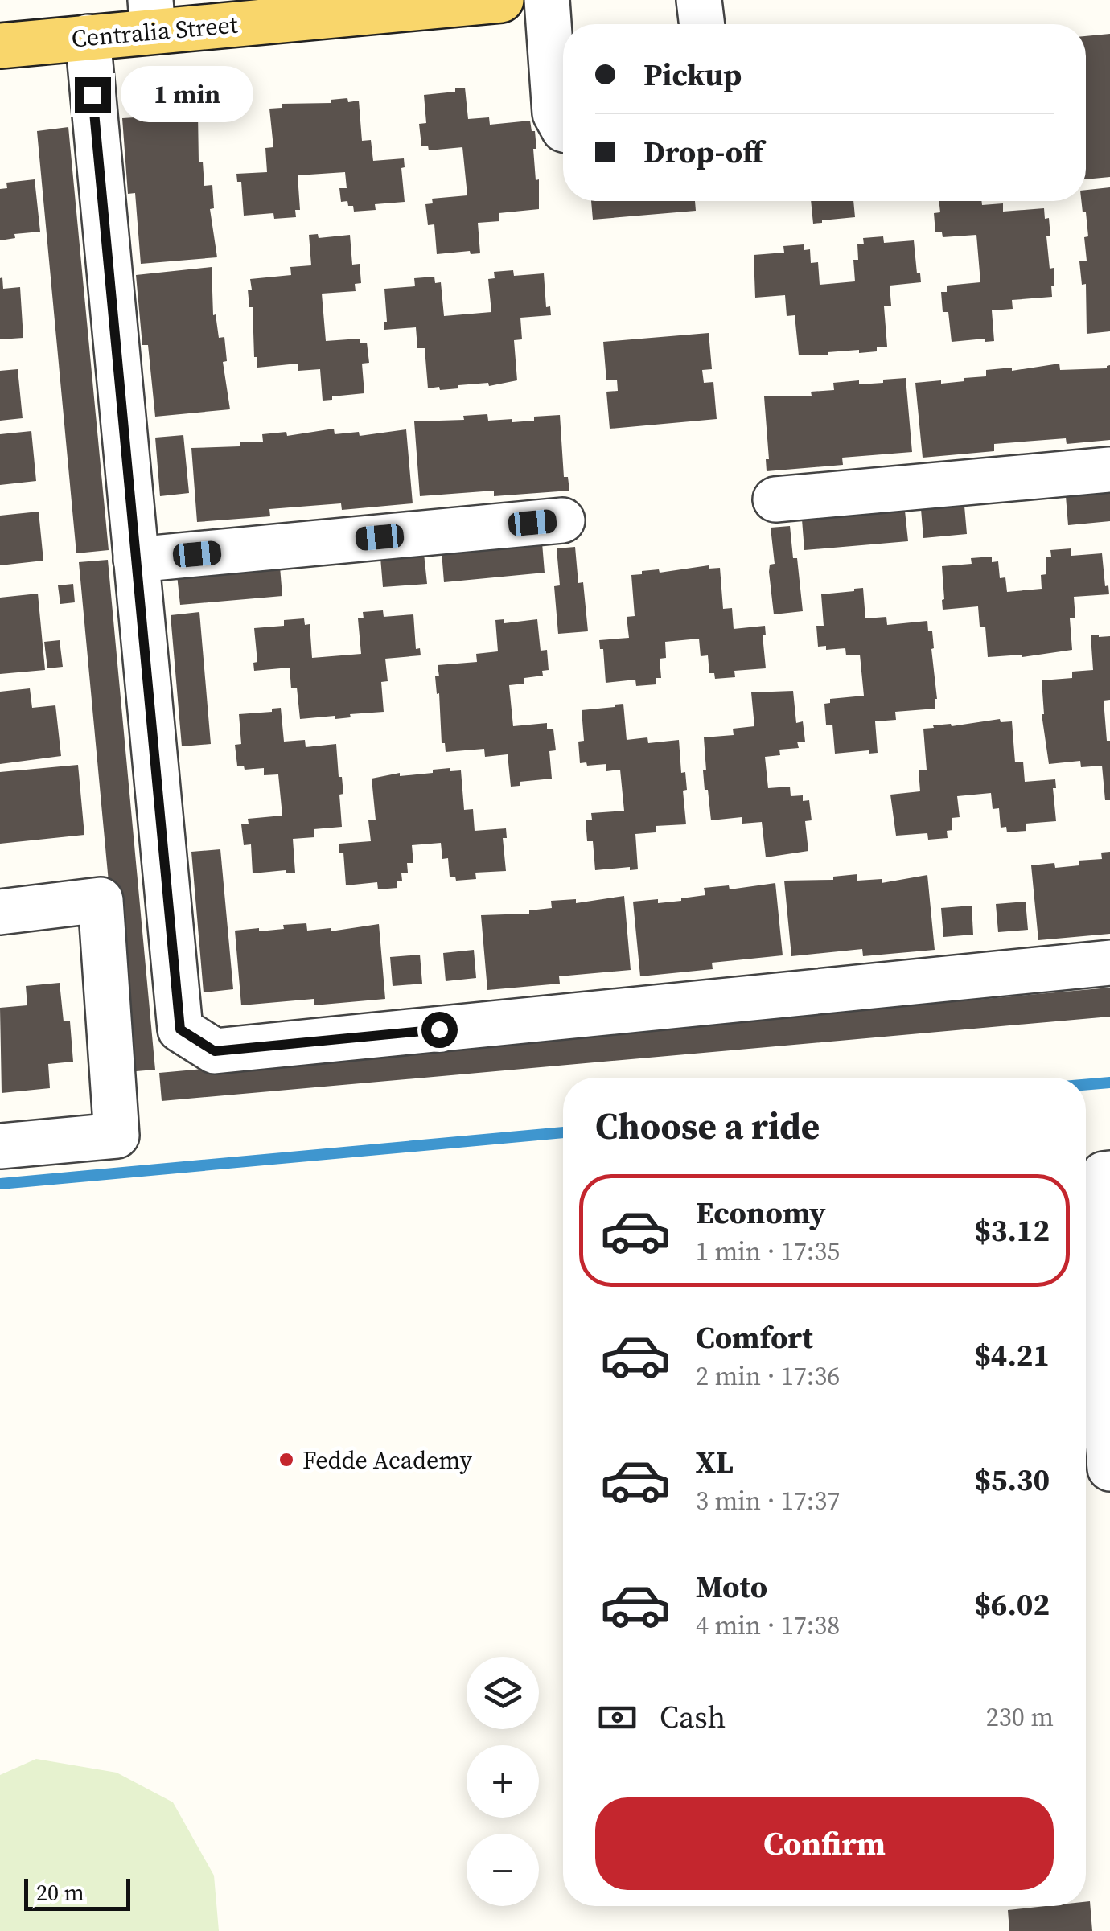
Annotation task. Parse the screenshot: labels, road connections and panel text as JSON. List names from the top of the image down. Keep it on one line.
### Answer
{"streets":{"main road":["Centralia Street"]},"places":["Fedde Academy"],"scale_bar":"20 m","page":{"banner":["Pickup","Drop-off"],"bubble":"1 min","heading":"Choose a ride","list":[{"name":"Economy","note":"1 min · 17:35","value":"$3.12"},{"name":"Comfort","note":"2 min · 17:36","value":"$4.21"},{"name":"XL","note":"3 min · 17:37","value":"$5.30"},{"name":"Moto","note":"4 min · 17:38","value":"$6.02"}],"map_buttons":["+","−"],"pay":["Cash","230 m"],"buttons":"Confirm","scale":"20 m"}}
